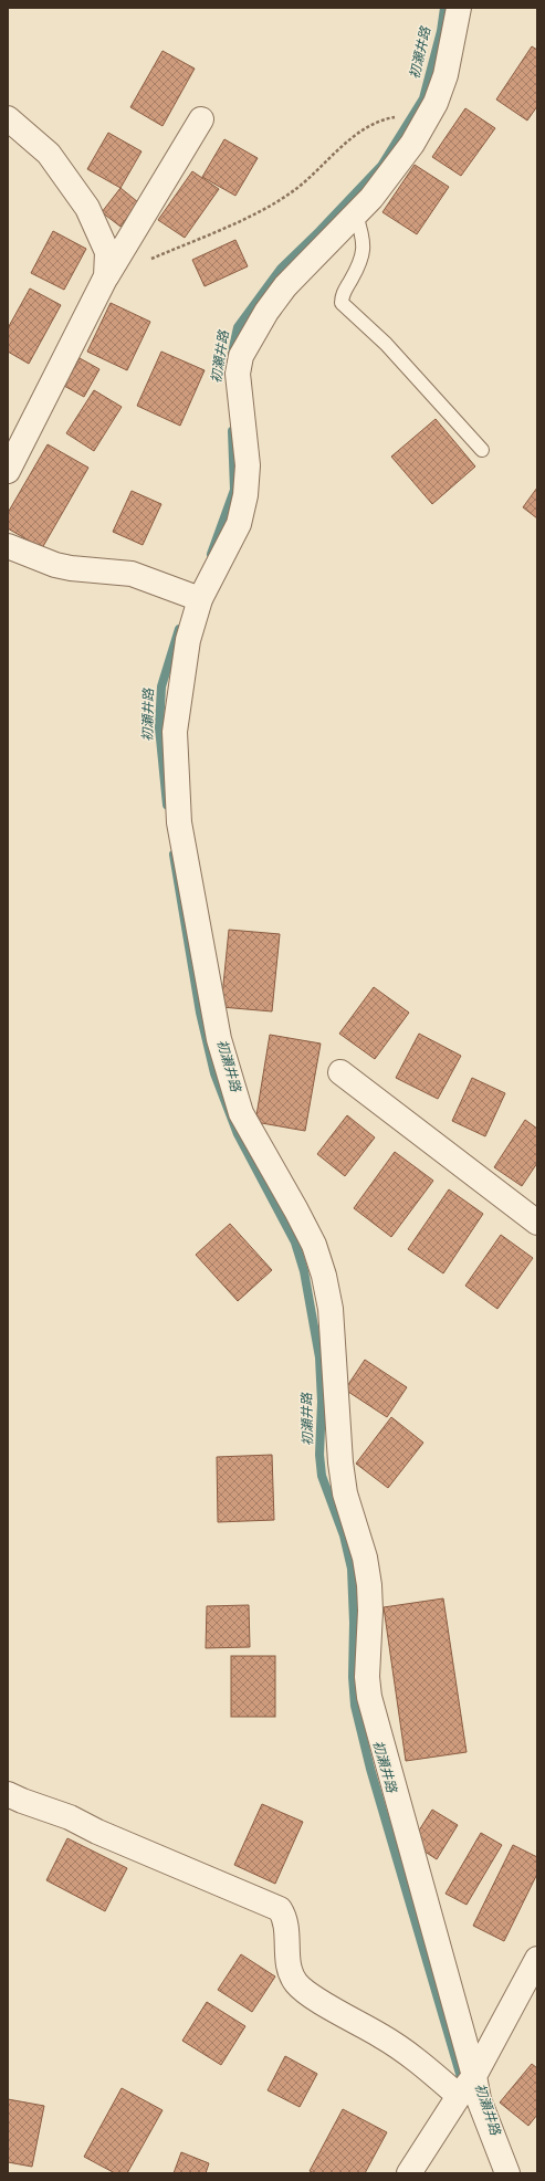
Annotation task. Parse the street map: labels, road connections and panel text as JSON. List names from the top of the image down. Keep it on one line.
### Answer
{"water":["初瀬井路"]}
